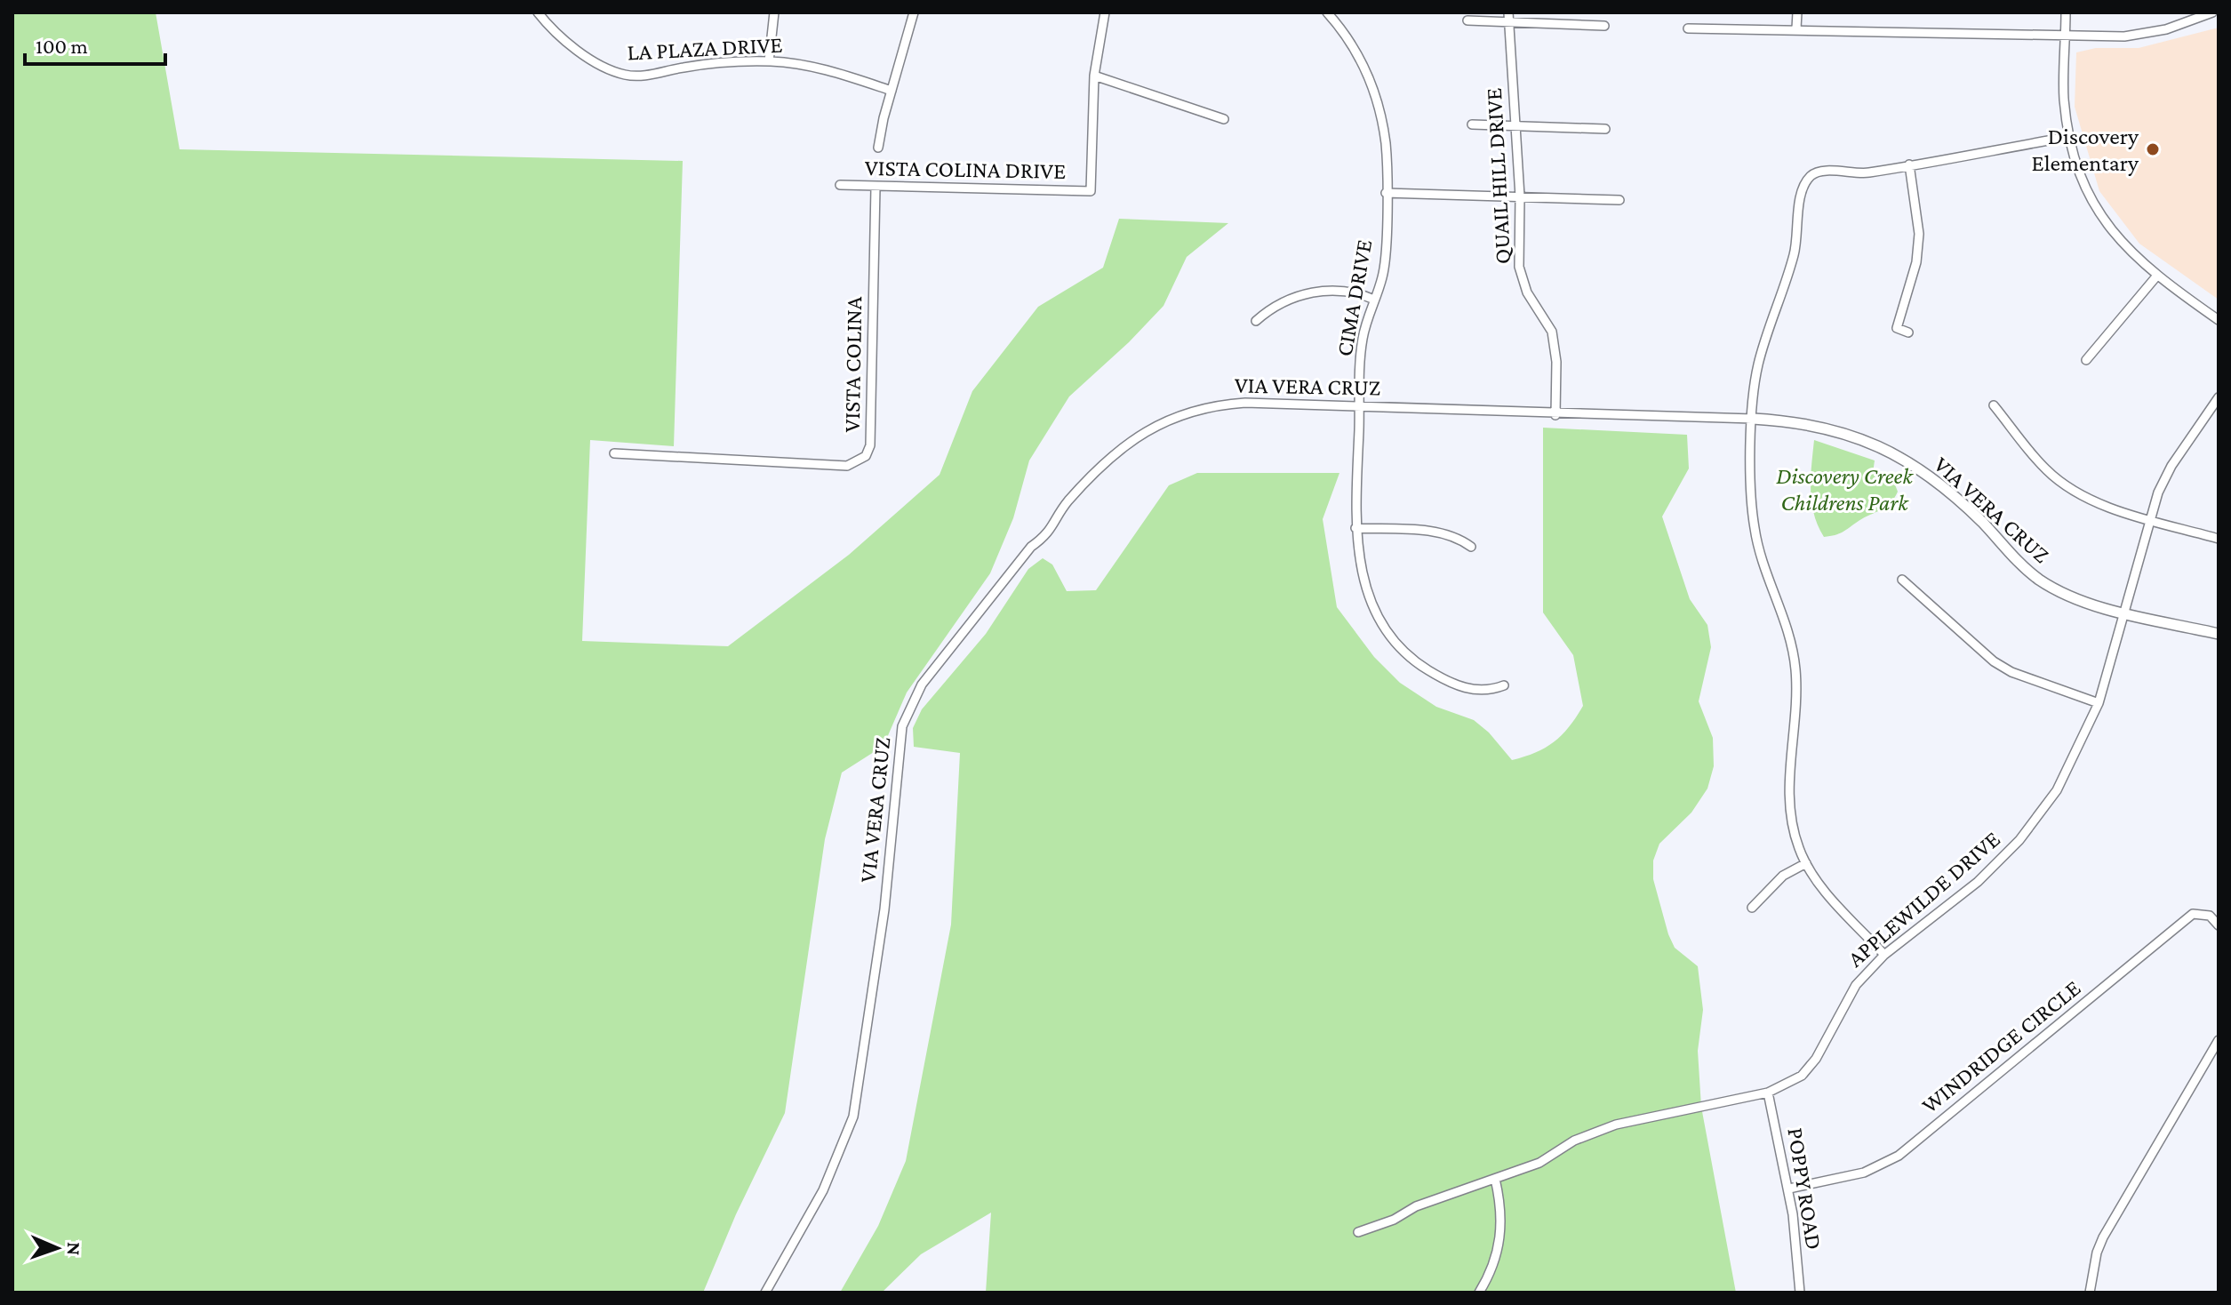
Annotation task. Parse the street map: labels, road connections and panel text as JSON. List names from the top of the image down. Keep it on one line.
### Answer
{"streets":{"street":["LA PLAZA DRIVE","VISTA COLINA DRIVE","QUAIL HILL DRIVE","CIMA DRIVE","VISTA COLINA","VIA VERA CRUZ","APPLEWILDE DRIVE","WINDRIDGE CIRCLE","POPPY ROAD"]},"crossings":[["VISTA COLINA DRIVE","VISTA COLINA"],["QUAIL HILL DRIVE","VIA VERA CRUZ"],["CIMA DRIVE","VIA VERA CRUZ"],["VIA VERA CRUZ","APPLEWILDE DRIVE"],["APPLEWILDE DRIVE","POPPY ROAD"],["WINDRIDGE CIRCLE","POPPY ROAD"]],"parks":["Discovery Creek Childrens Park"],"places":["Discovery Elementary"],"scale_bar":"100 m","north":"right"}
